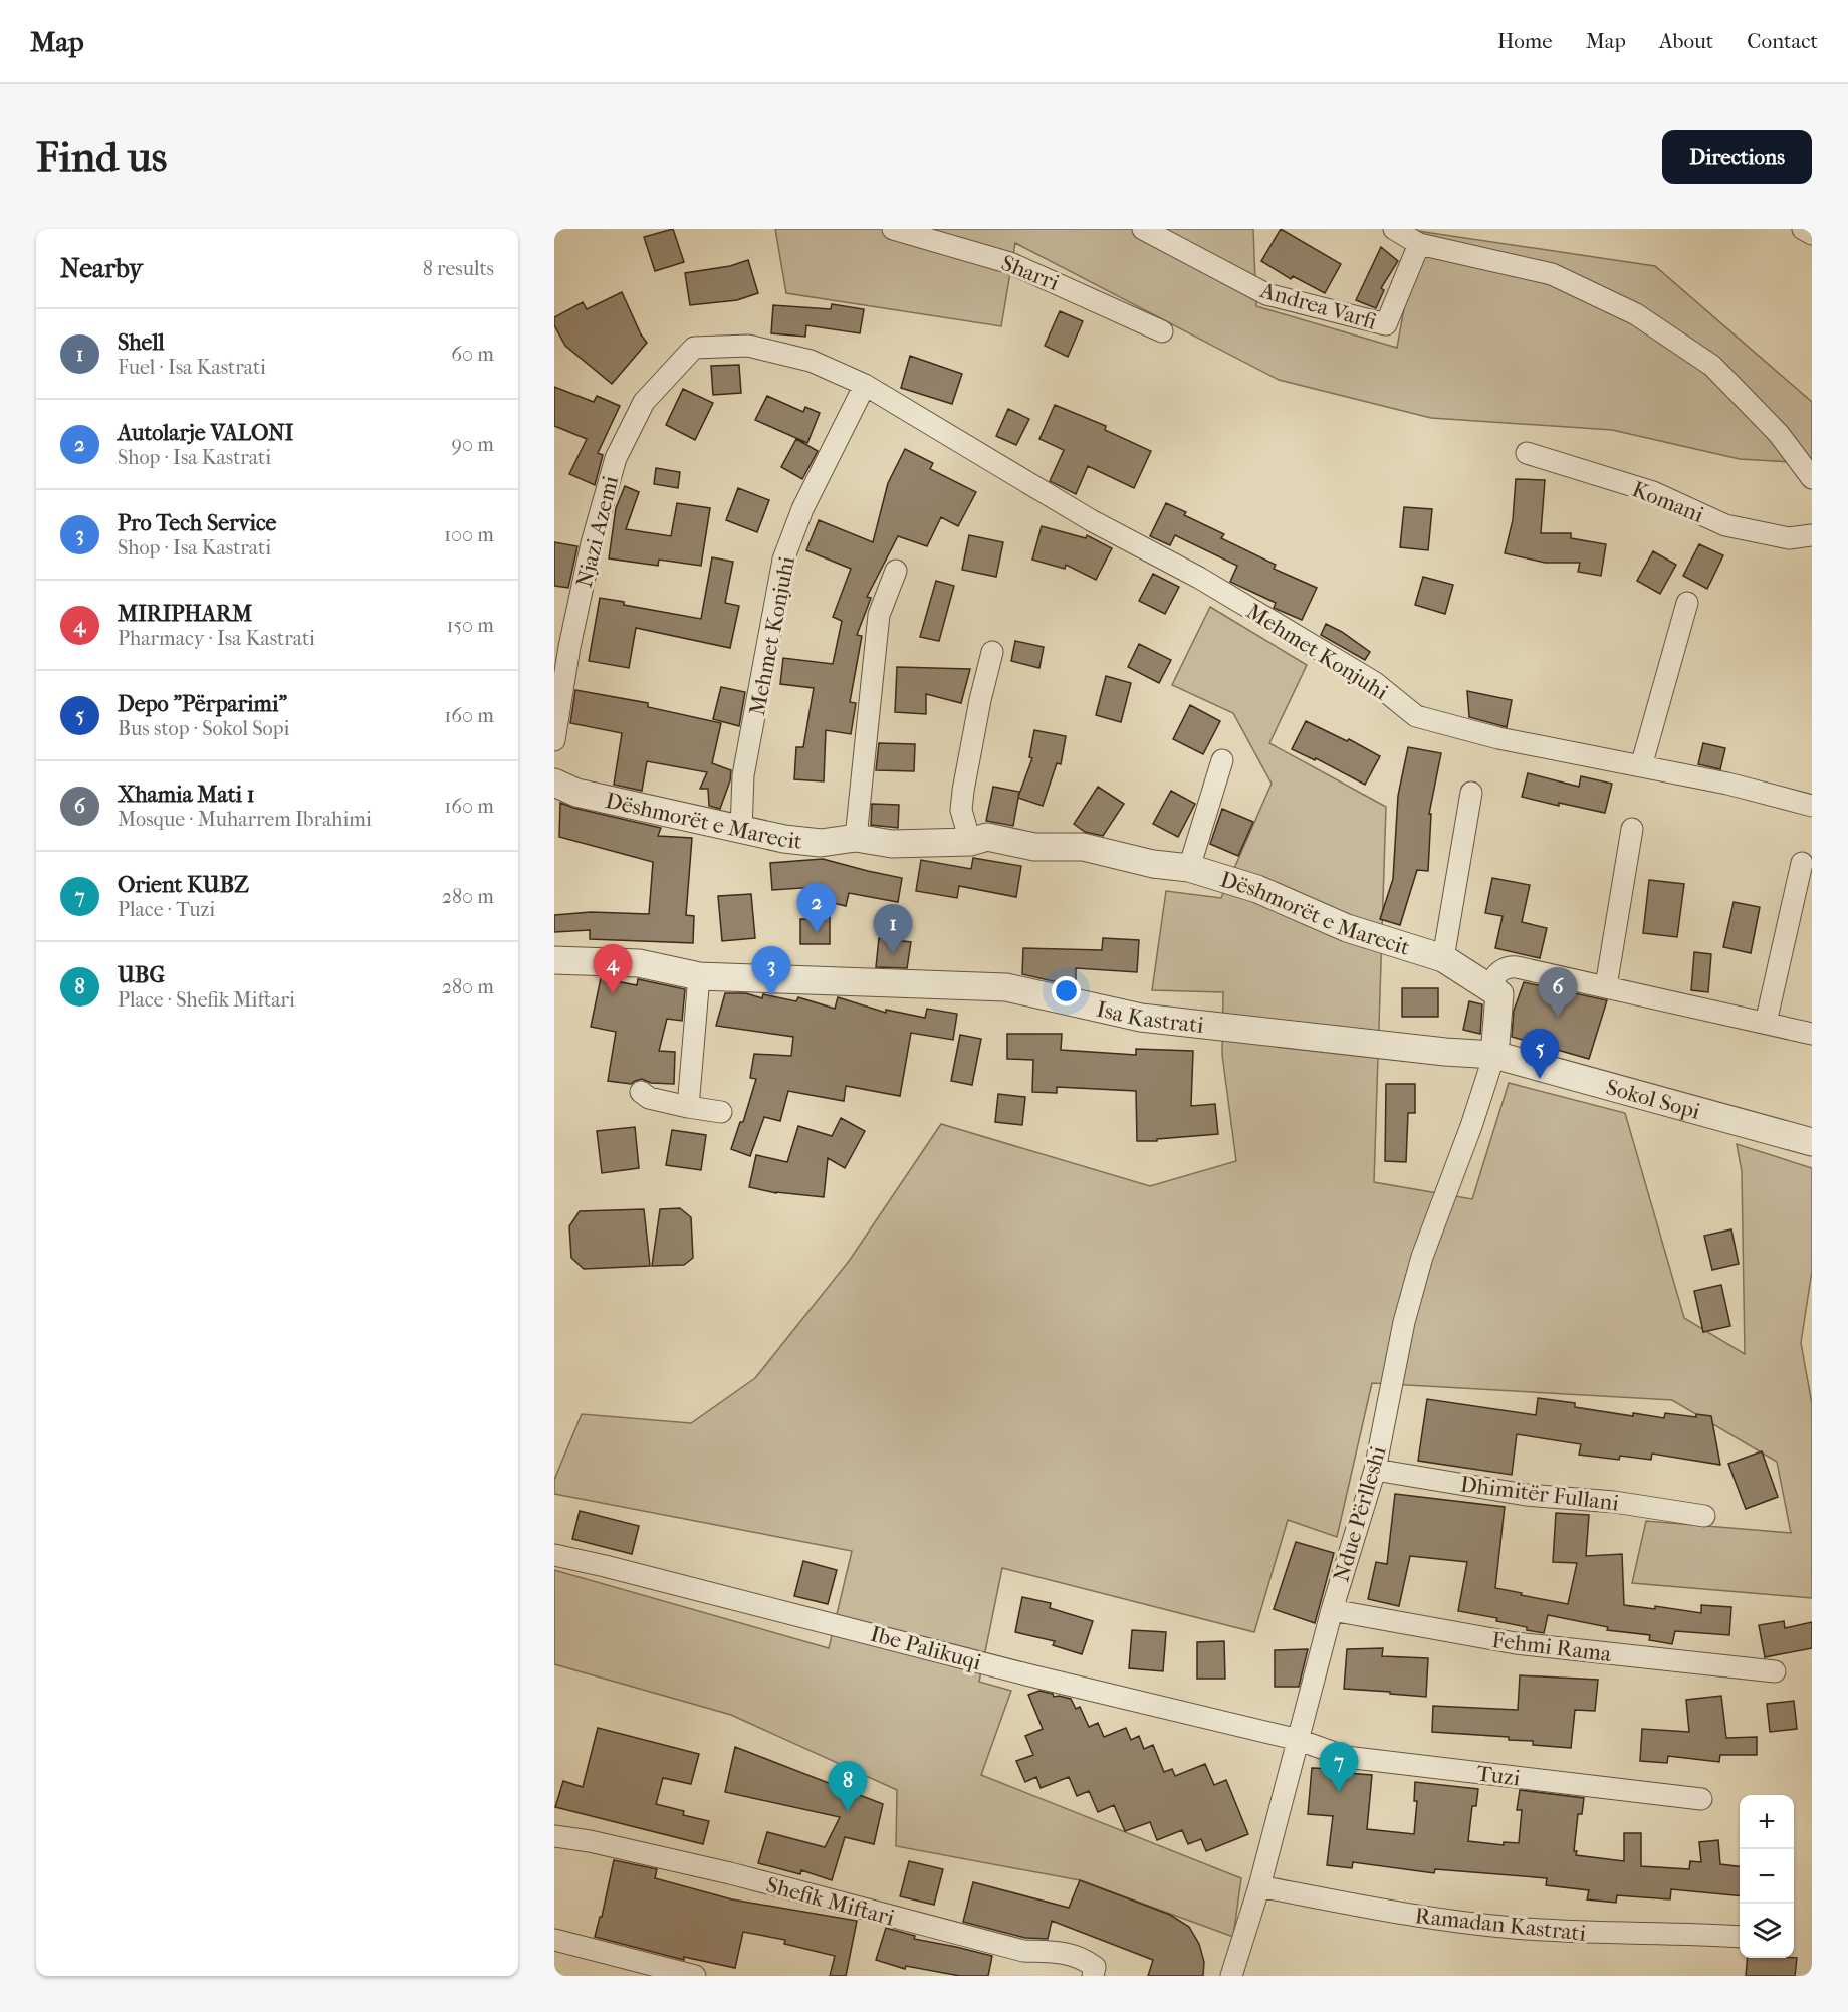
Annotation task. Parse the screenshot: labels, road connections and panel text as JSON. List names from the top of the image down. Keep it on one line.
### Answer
{"streets":{"street":["Sharri","Andrea Varfi","Komani","Njazi Azemi","Mehmet Konjuhi","Dëshmorët e Marecit","Isa Kastrati","Sokol Sopi","Dhimitër Fullani","Ndue Përlleshi","Fehmi Rama","Ibe Palikuqi","Tuzi","Shefik Miftari","Ramadan Kastrati"]},"crossings":[["Njazi Azemi","Mehmet Konjuhi"],["Mehmet Konjuhi","Dëshmorët e Marecit"],["Isa Kastrati","Sokol Sopi"],["Isa Kastrati","Ndue Përlleshi"],["Sokol Sopi","Ndue Përlleshi"],["Dhimitër Fullani","Ndue Përlleshi"],["Ndue Përlleshi","Fehmi Rama"],["Ndue Përlleshi","Ibe Palikuqi"],["Ndue Përlleshi","Tuzi"],["Ndue Përlleshi","Ramadan Kastrati"],["Ibe Palikuqi","Tuzi"]],"page":{"header":"Map","nav":["Home","Map","About","Contact"],"buttons":"Directions","title":"Find us","heading":["Nearby","8 results"],"list":[{"mark":"1","name":"Shell","note":"Fuel · Isa Kastrati","value":"60 m"},{"mark":"2","name":"Autolarje VALONI","note":"Shop · Isa Kastrati","value":"90 m"},{"mark":"3","name":"Pro Tech Service","note":"Shop · Isa Kastrati","value":"100 m"},{"mark":"4","name":"MIRIPHARM","note":"Pharmacy · Isa Kastrati","value":"150 m"},{"mark":"5","name":"Depo \"Përparimi\"","note":"Bus stop · Sokol Sopi","value":"160 m"},{"mark":"6","name":"Xhamia Mati 1","note":"Mosque · Muharrem Ibrahimi","value":"160 m"},{"mark":"7","name":"Orient KUBZ","note":"Place · Tuzi","value":"280 m"},{"mark":"8","name":"UBG","note":"Place · Shefik Miftari","value":"280 m"}],"pins":["2","1","4","3","6","5","7","8"],"map_buttons":["+","−"]}}
